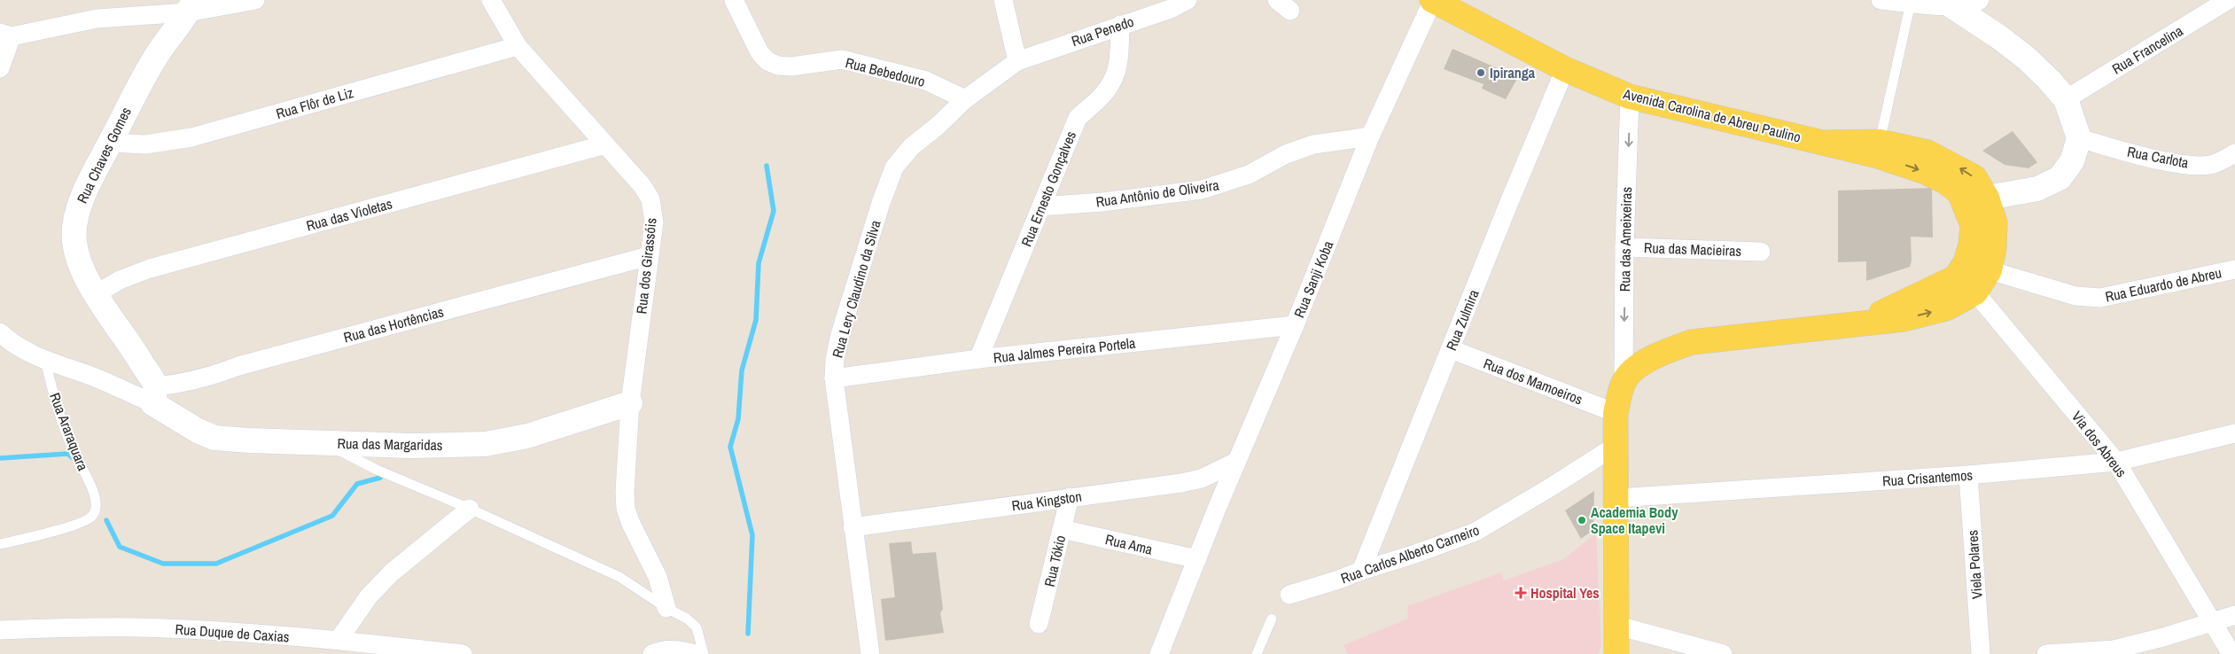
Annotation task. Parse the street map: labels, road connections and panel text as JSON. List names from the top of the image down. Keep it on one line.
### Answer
{"streets":{"main road":["Avenida Carolina de Abreu Paulino"],"street":["Rua Penedo","Rua Francelina","Rua Bebedouro","Rua Flôr de Liz","Rua Chaves Gomes","Rua Carlota","Rua Ernesto Gonçalves","Rua Antônio de Oliveira","Rua das Violetas","Rua das Ameixeiras","Rua das Macieiras","Rua dos Girassóis","Rua Sanji Koba","Rua Eduardo de Abreu","Rua Lery Claudino da Silva","Rua Zulmira","Rua das Hortências","Rua Jalmes Pereira Portela","Rua dos Mamoeiros","Rua das Margaridas","Via dos Abreus","Rua Crisantemos","Rua Kingston","Rua Ama","Rua Carlos Alberto Carneiro","Rua Tókio","Viela Polares","Rua Duque de Caxias"],"lane":["Rua Araraquara"]},"crossings":[["Rua Penedo","Rua Ernesto Gonçalves"],["Rua Penedo","Rua Lery Claudino da Silva"],["Rua Bebedouro","Rua Lery Claudino da Silva"],["Rua Flôr de Liz","Rua Chaves Gomes"],["Rua Flôr de Liz","Rua dos Girassóis"],["Avenida Carolina de Abreu Paulino","Rua das Ameixeiras"],["Avenida Carolina de Abreu Paulino","Rua Sanji Koba"],["Avenida Carolina de Abreu Paulino","Rua Eduardo de Abreu"],["Avenida Carolina de Abreu Paulino","Rua Zulmira"],["Avenida Carolina de Abreu Paulino","Rua dos Mamoeiros"],["Avenida Carolina de Abreu Paulino","Via dos Abreus"],["Avenida Carolina de Abreu Paulino","Rua Crisantemos"],["Avenida Carolina de Abreu Paulino","Rua Carlos Alberto Carneiro"],["Rua Chaves Gomes","Rua das Violetas"],["Rua Chaves Gomes","Rua das Hortências"],["Rua Chaves Gomes","Rua das Margaridas"],["Rua Ernesto Gonçalves","Rua Antônio de Oliveira"],["Rua Ernesto Gonçalves","Rua Jalmes Pereira Portela"],["Rua Antônio de Oliveira","Rua Sanji Koba"],["Rua das Violetas","Rua dos Girassóis"],["Rua das Ameixeiras","Rua das Macieiras"],["Rua dos Girassóis","Rua das Hortências"],["Rua dos Girassóis","Rua das Margaridas"],["Rua Sanji Koba","Rua Jalmes Pereira Portela"],["Rua Sanji Koba","Rua Kingston"],["Rua Sanji Koba","Rua Ama"],["Rua Lery Claudino da Silva","Rua Jalmes Pereira Portela"],["Rua Lery Claudino da Silva","Rua Kingston"],["Rua Zulmira","Rua dos Mamoeiros"],["Rua Zulmira","Rua Carlos Alberto Carneiro"],["Rua das Hortências","Rua das Margaridas"],["Via dos Abreus","Rua Crisantemos"],["Rua Crisantemos","Viela Polares"],["Rua Kingston","Rua Tókio"],["Rua Ama","Rua Tókio"]],"one_way":["Rua das Ameixeiras"],"places":{"other":["Ipiranga","Academia Body Space Itapevi"],"health":["Hospital Yes"]}}
